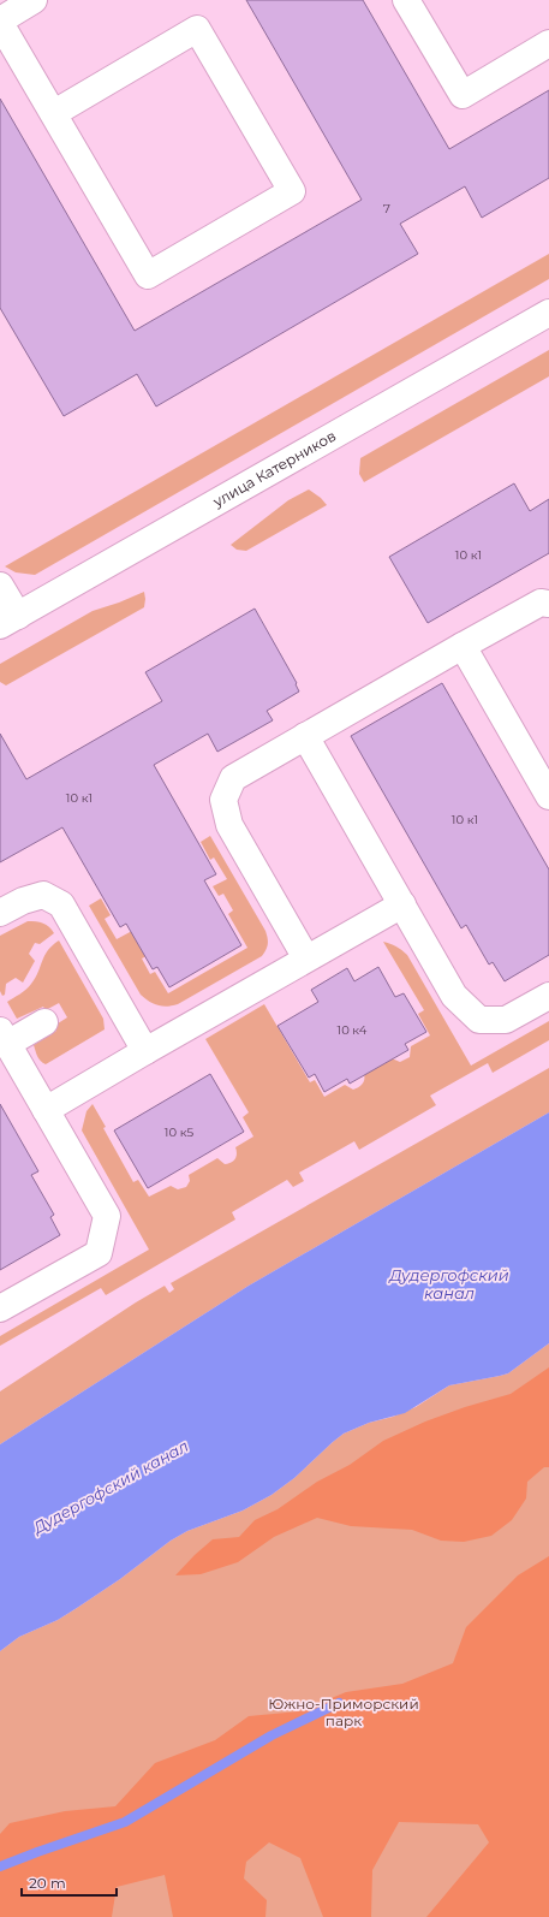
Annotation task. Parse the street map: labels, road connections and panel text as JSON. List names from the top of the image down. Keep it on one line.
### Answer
{"streets":{"street":["улица Катерников"]},"water":["Дудергофский канал"],"parks":["Южно-Приморский парк"],"house_numbers":["7","10 к1","10 к1","10 к1","10 к4","10 к5"],"scale_bar":"20 m"}
